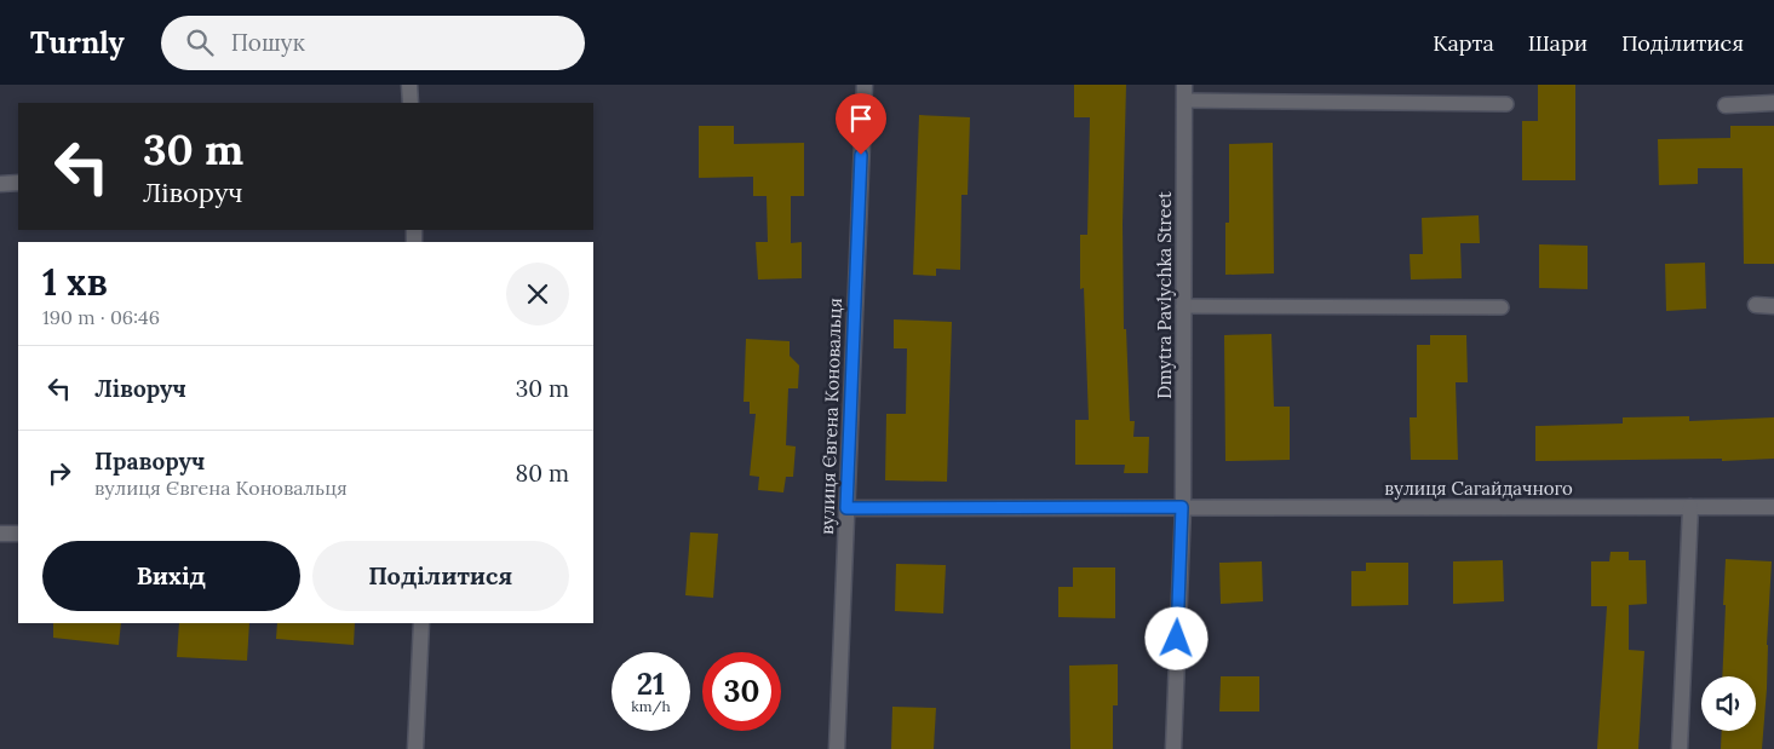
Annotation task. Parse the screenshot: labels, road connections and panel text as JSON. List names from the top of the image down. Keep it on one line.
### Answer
{"streets":{"street":["Dmytra Pavlychka Street","вулиця Євгена Коновальця","вулиця Сагайдачного"]},"crossings":[["Dmytra Pavlychka Street","вулиця Сагайдачного"],["вулиця Євгена Коновальця","вулиця Сагайдачного"]],"page":{"header":"Turnly","search":"Пошук","nav":["Карта","Шари","Поділитися"],"turn":["30 m","Ліворуч"],"heading":["1 хв","190 m · 06:46"],"list":[{"name":"Ліворуч","value":"30 m"},{"name":"Праворуч","note":"вулиця Євгена Коновальця","value":"80 m"}],"buttons":["Вихід","Поділитися"],"speed":"21 km/h","limit":"30"}}
